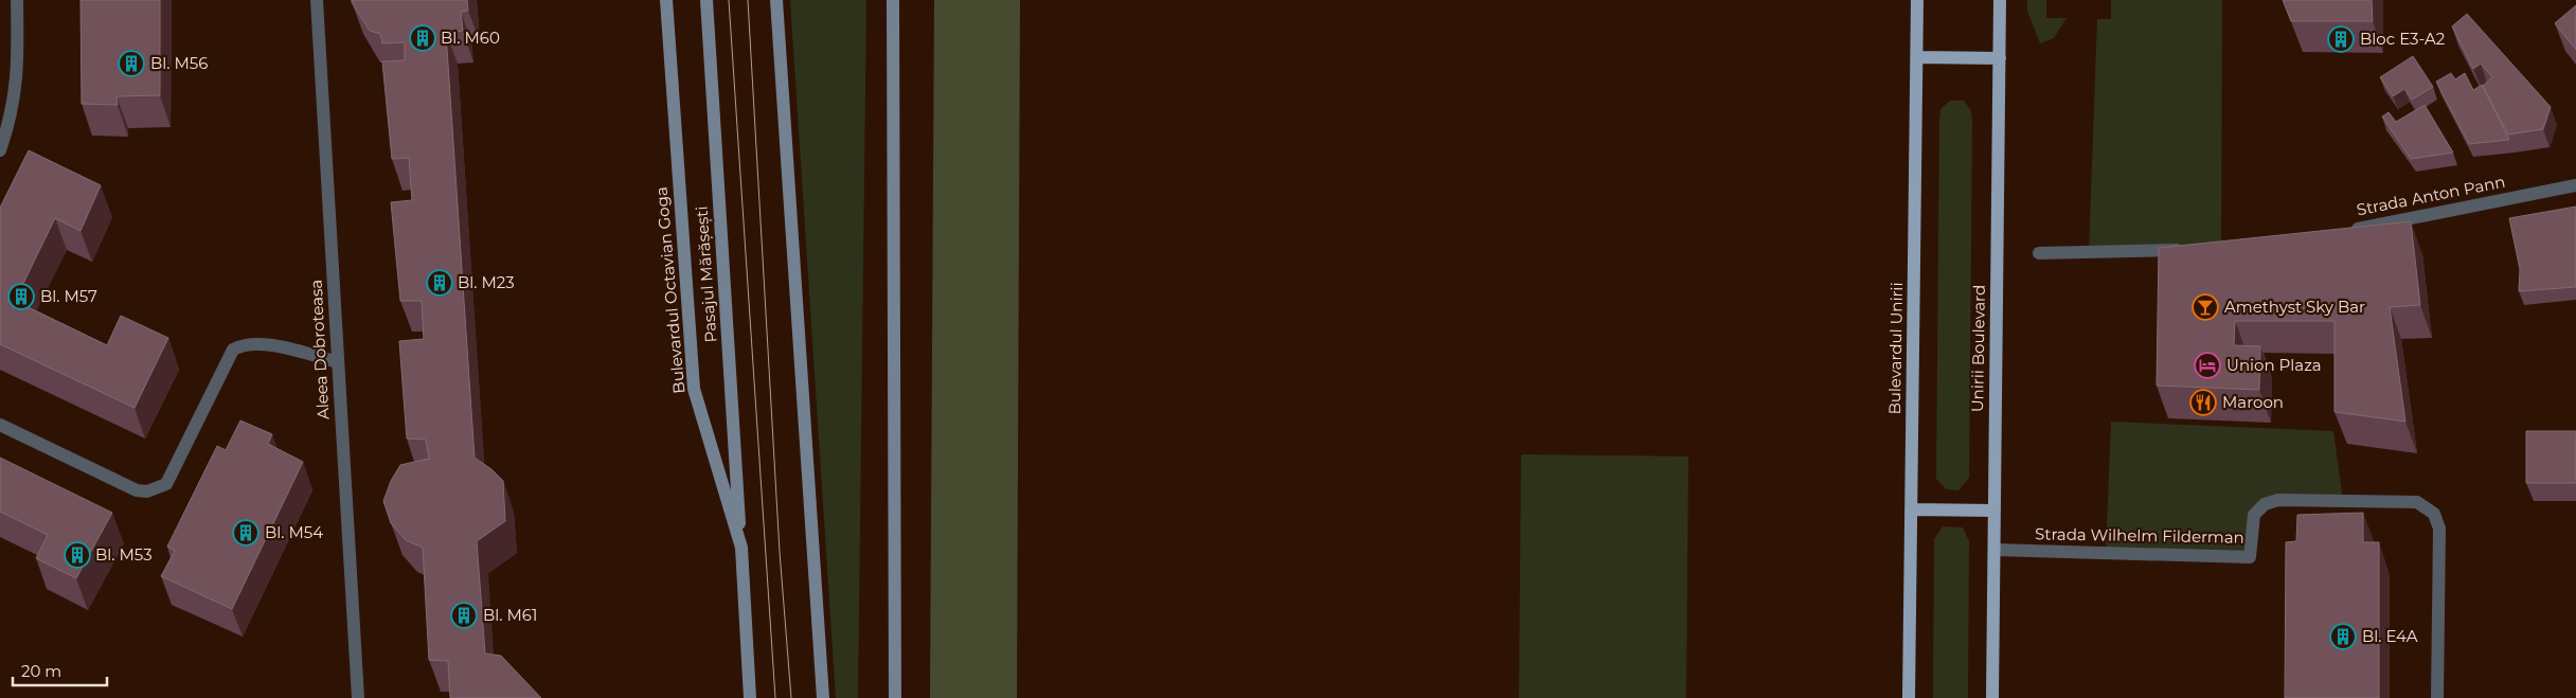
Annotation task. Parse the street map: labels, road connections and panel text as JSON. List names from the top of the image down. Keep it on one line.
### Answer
{"streets":{"main road":["Pasajul Mărășești","Bulevardul Octavian Goga","Bulevardul Unirii","Unirii Boulevard"],"street":["Strada Anton Pann","Aleea Dobroteasa","Strada Wilhelm Filderman"]},"crossings":[["Pasajul Mărășești","Bulevardul Octavian Goga"],["Unirii Boulevard","Strada Wilhelm Filderman"]],"places":{"building":["Bl. M60","Bloc E3-A2","Bl. M56","Bl. M23","Bl. M57","Bl. M54","Bl. M53","Bl. M61","Bl. E4A"],"bar":["Amethyst Sky Bar"],"hotel":["Union Plaza"],"restaurant":["Maroon"]},"scale_bar":"20 m"}
